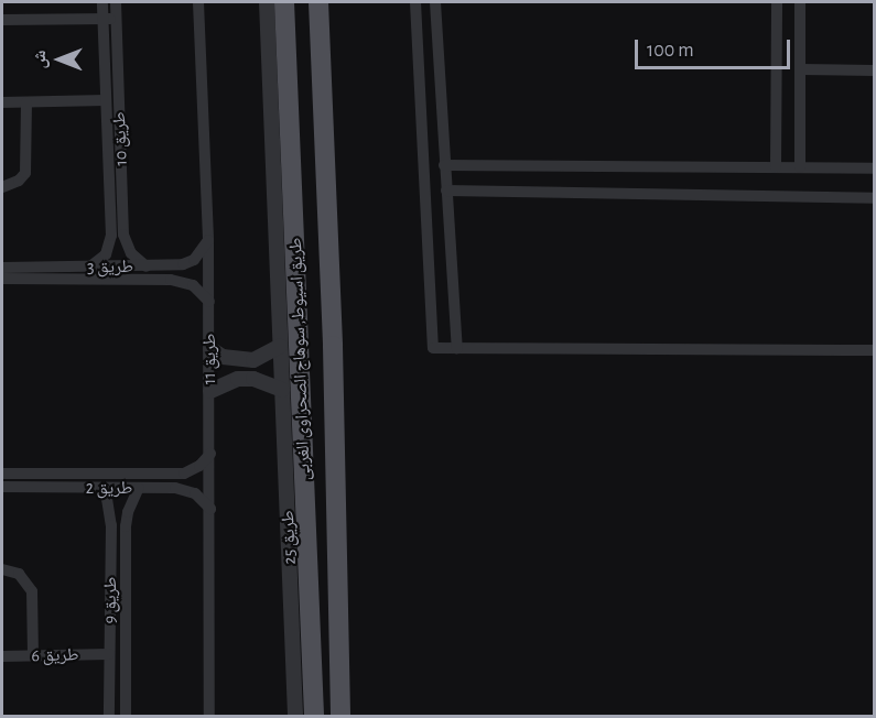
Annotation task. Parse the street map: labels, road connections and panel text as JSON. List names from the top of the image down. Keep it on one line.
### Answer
{"streets":{"main road":["طريق اسيوط, سوهاج الصحراوى الغربى"],"street":["طريق 10","طريق 3","طريق 11","طريق 2","طريق 25","طريق 9","طريق 6"]},"crossings":[["طريق 10","طريق 3"],["طريق 3","طريق 11"],["طريق 11","طريق 2"],["طريق 2","طريق 9"],["طريق 9","طريق 6"]],"scale_bar":"100 m","north":"left"}
